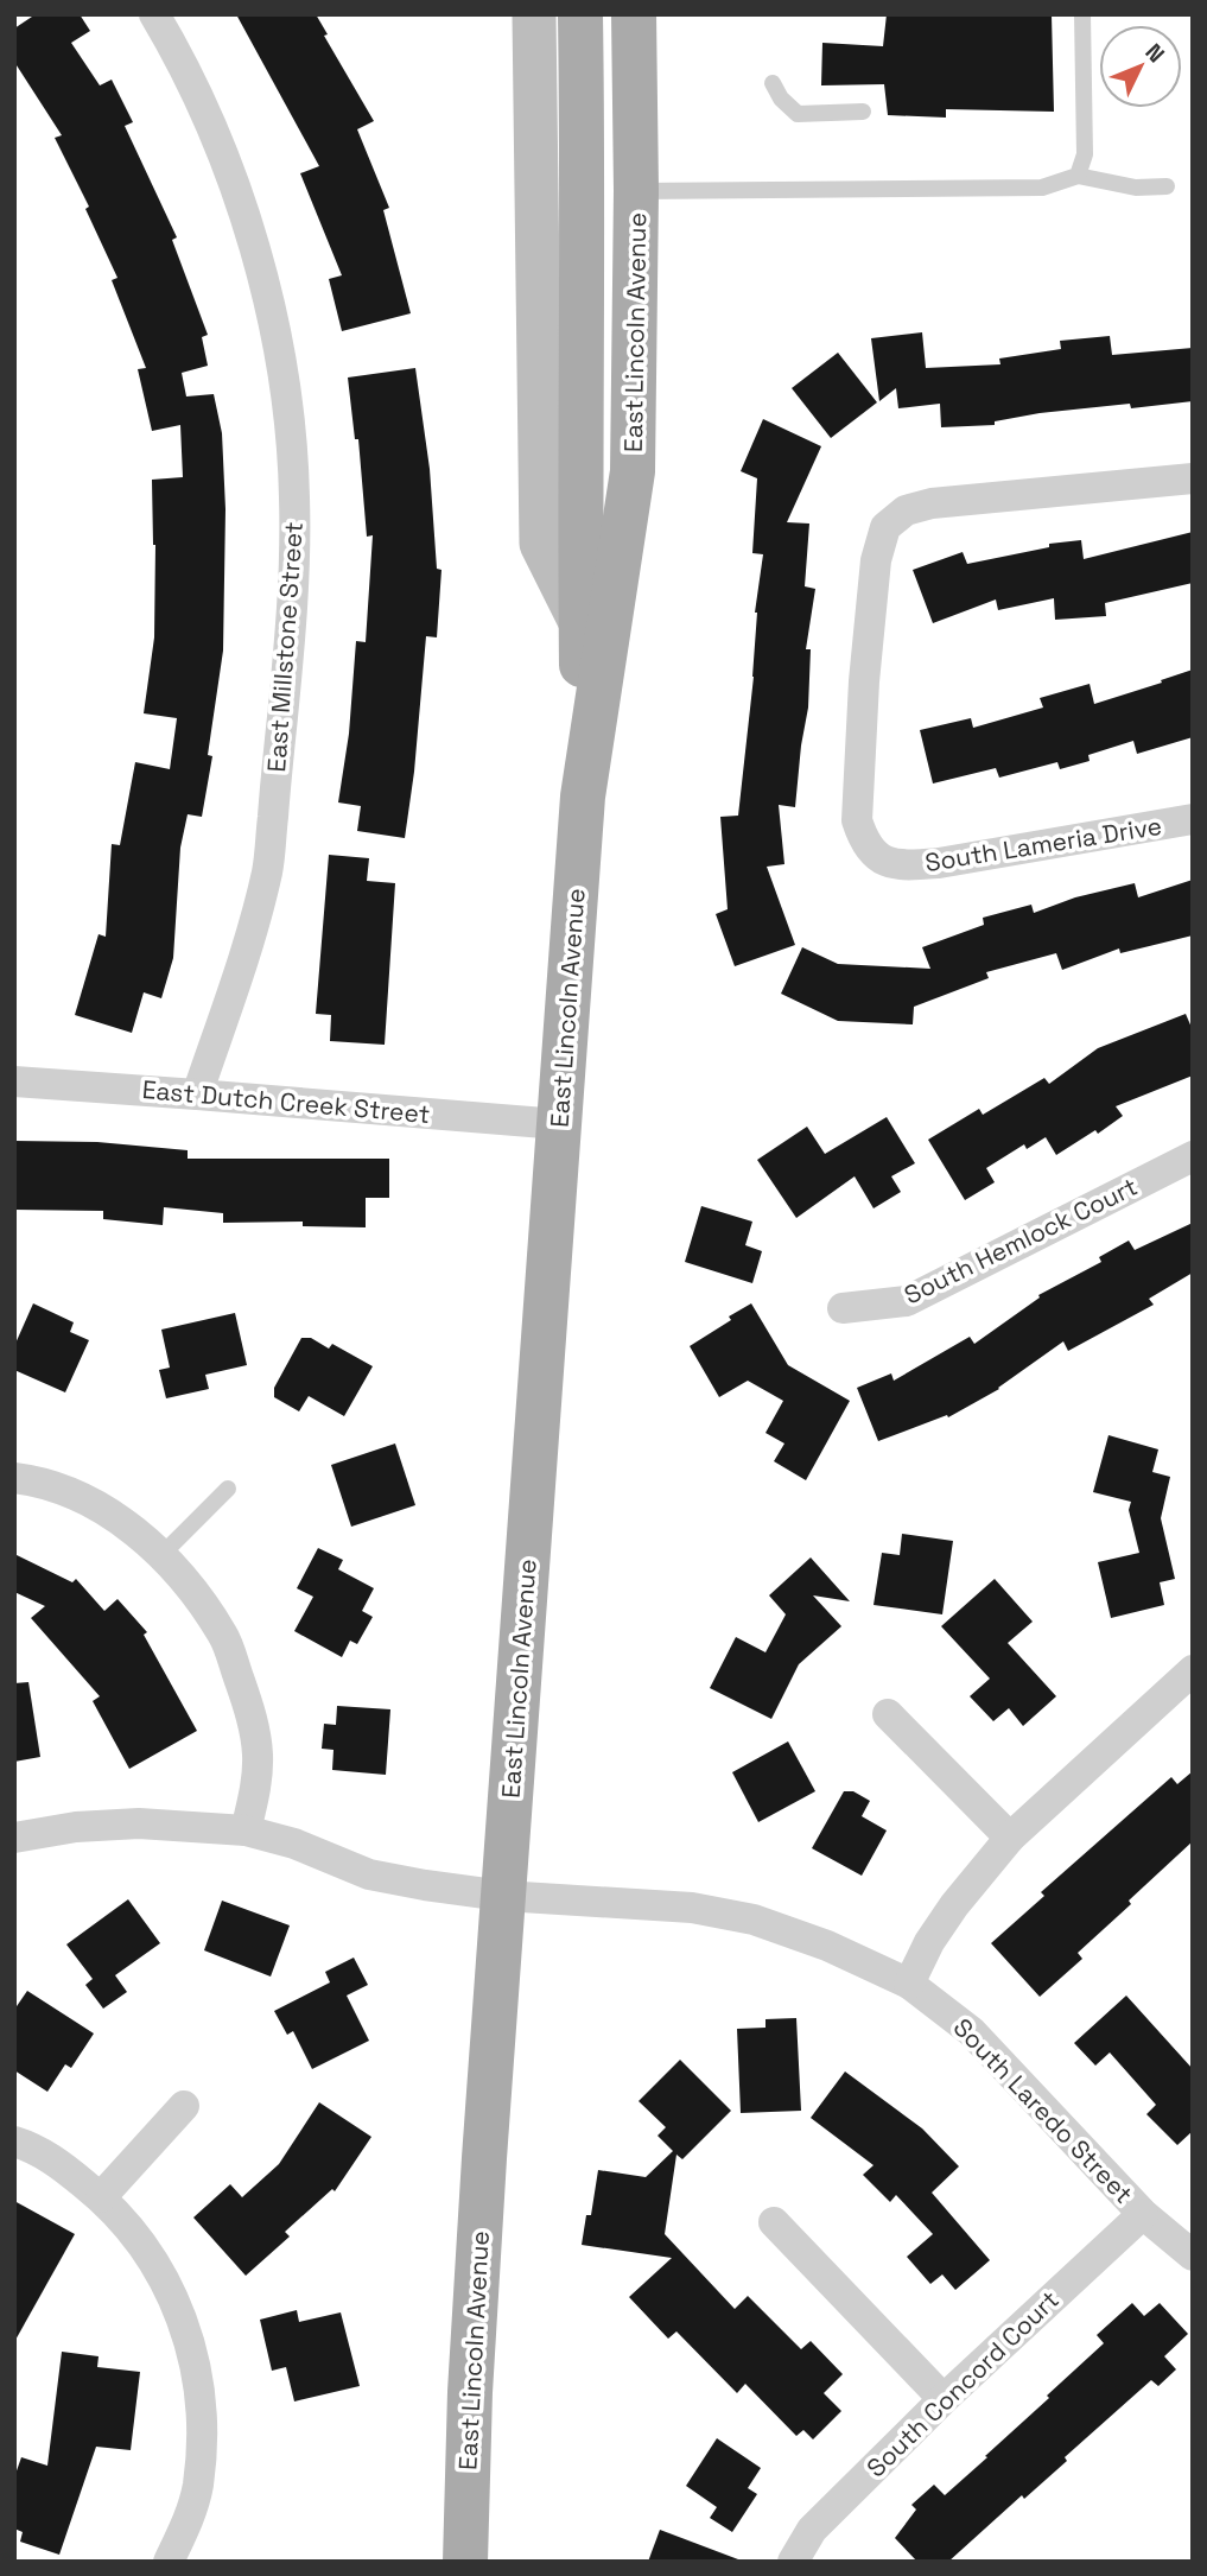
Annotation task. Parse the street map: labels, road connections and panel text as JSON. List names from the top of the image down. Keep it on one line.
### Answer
{"streets":{"main road":["East Lincoln Avenue"],"street":["East Millstone Street","South Lameria Drive","East Dutch Creek Street","South Hemlock Court","South Laredo Street","South Concord Court"]},"crossings":[["East Lincoln Avenue","East Dutch Creek Street"],["East Lincoln Avenue","South Laredo Street"],["East Millstone Street","East Dutch Creek Street"],["South Laredo Street","South Concord Court"]],"north":"top right"}
